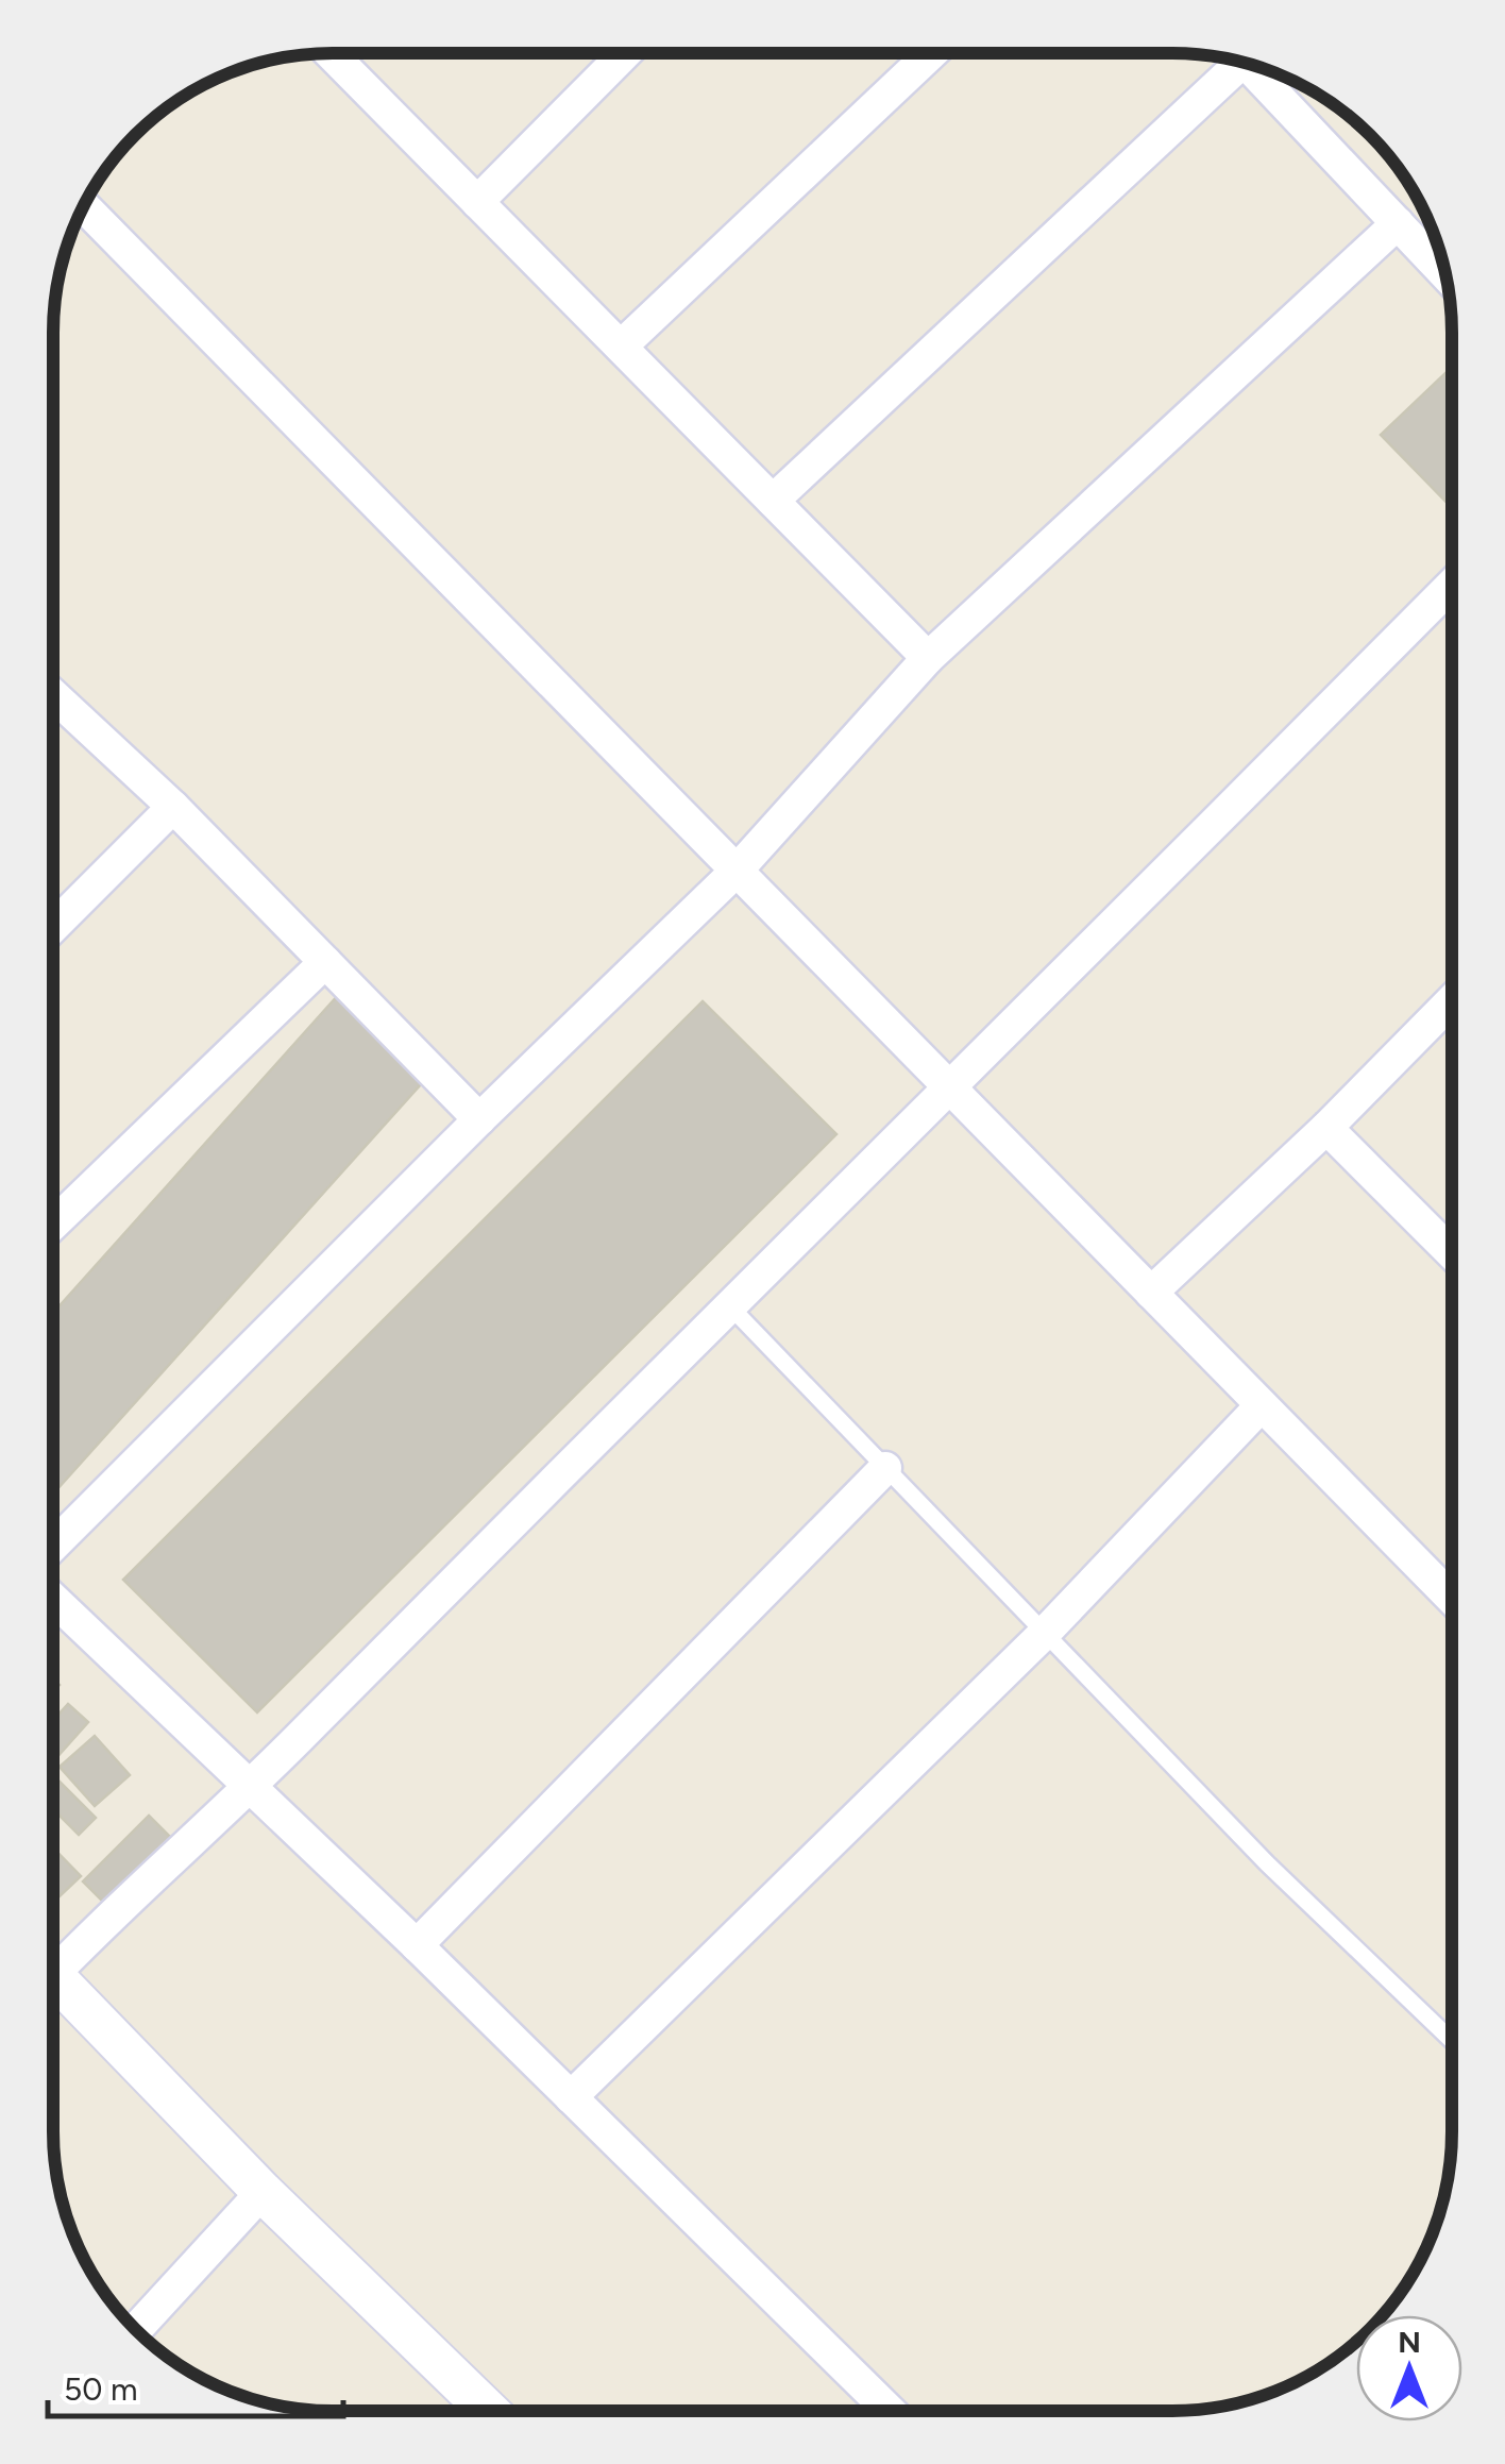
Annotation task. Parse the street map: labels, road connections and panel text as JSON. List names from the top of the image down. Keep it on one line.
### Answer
{"scale_bar":"50 m","north":"top"}
